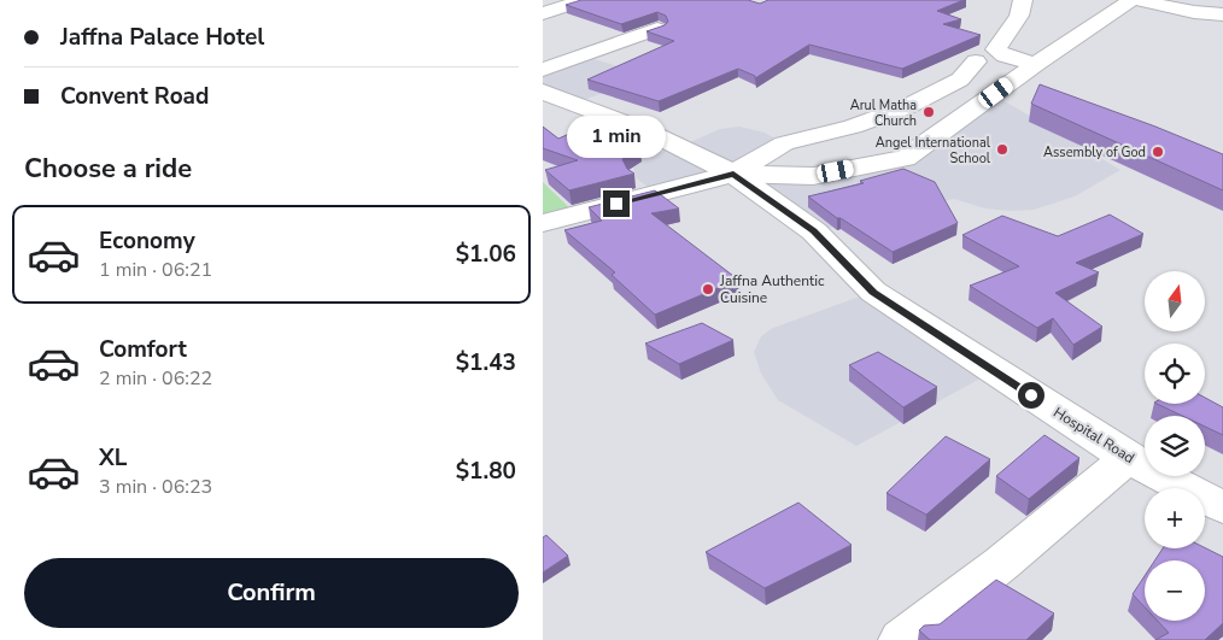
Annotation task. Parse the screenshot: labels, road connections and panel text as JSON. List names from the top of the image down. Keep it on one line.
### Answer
{"streets":{"street":["Hospital Road"]},"places":["Arul Matha Church","Angel International School","Assembly of God","Jaffna Authentic Cuisine"],"north":"top","page":{"banner":["Jaffna Palace Hotel","Convent Road"],"bubble":"1 min","heading":"Choose a ride","list":[{"name":"Economy","note":"1 min · 06:21","value":"$1.06"},{"name":"Comfort","note":"2 min · 06:22","value":"$1.43"},{"name":"XL","note":"3 min · 06:23","value":"$1.80"}],"map_buttons":["+","−"],"buttons":"Confirm"}}
